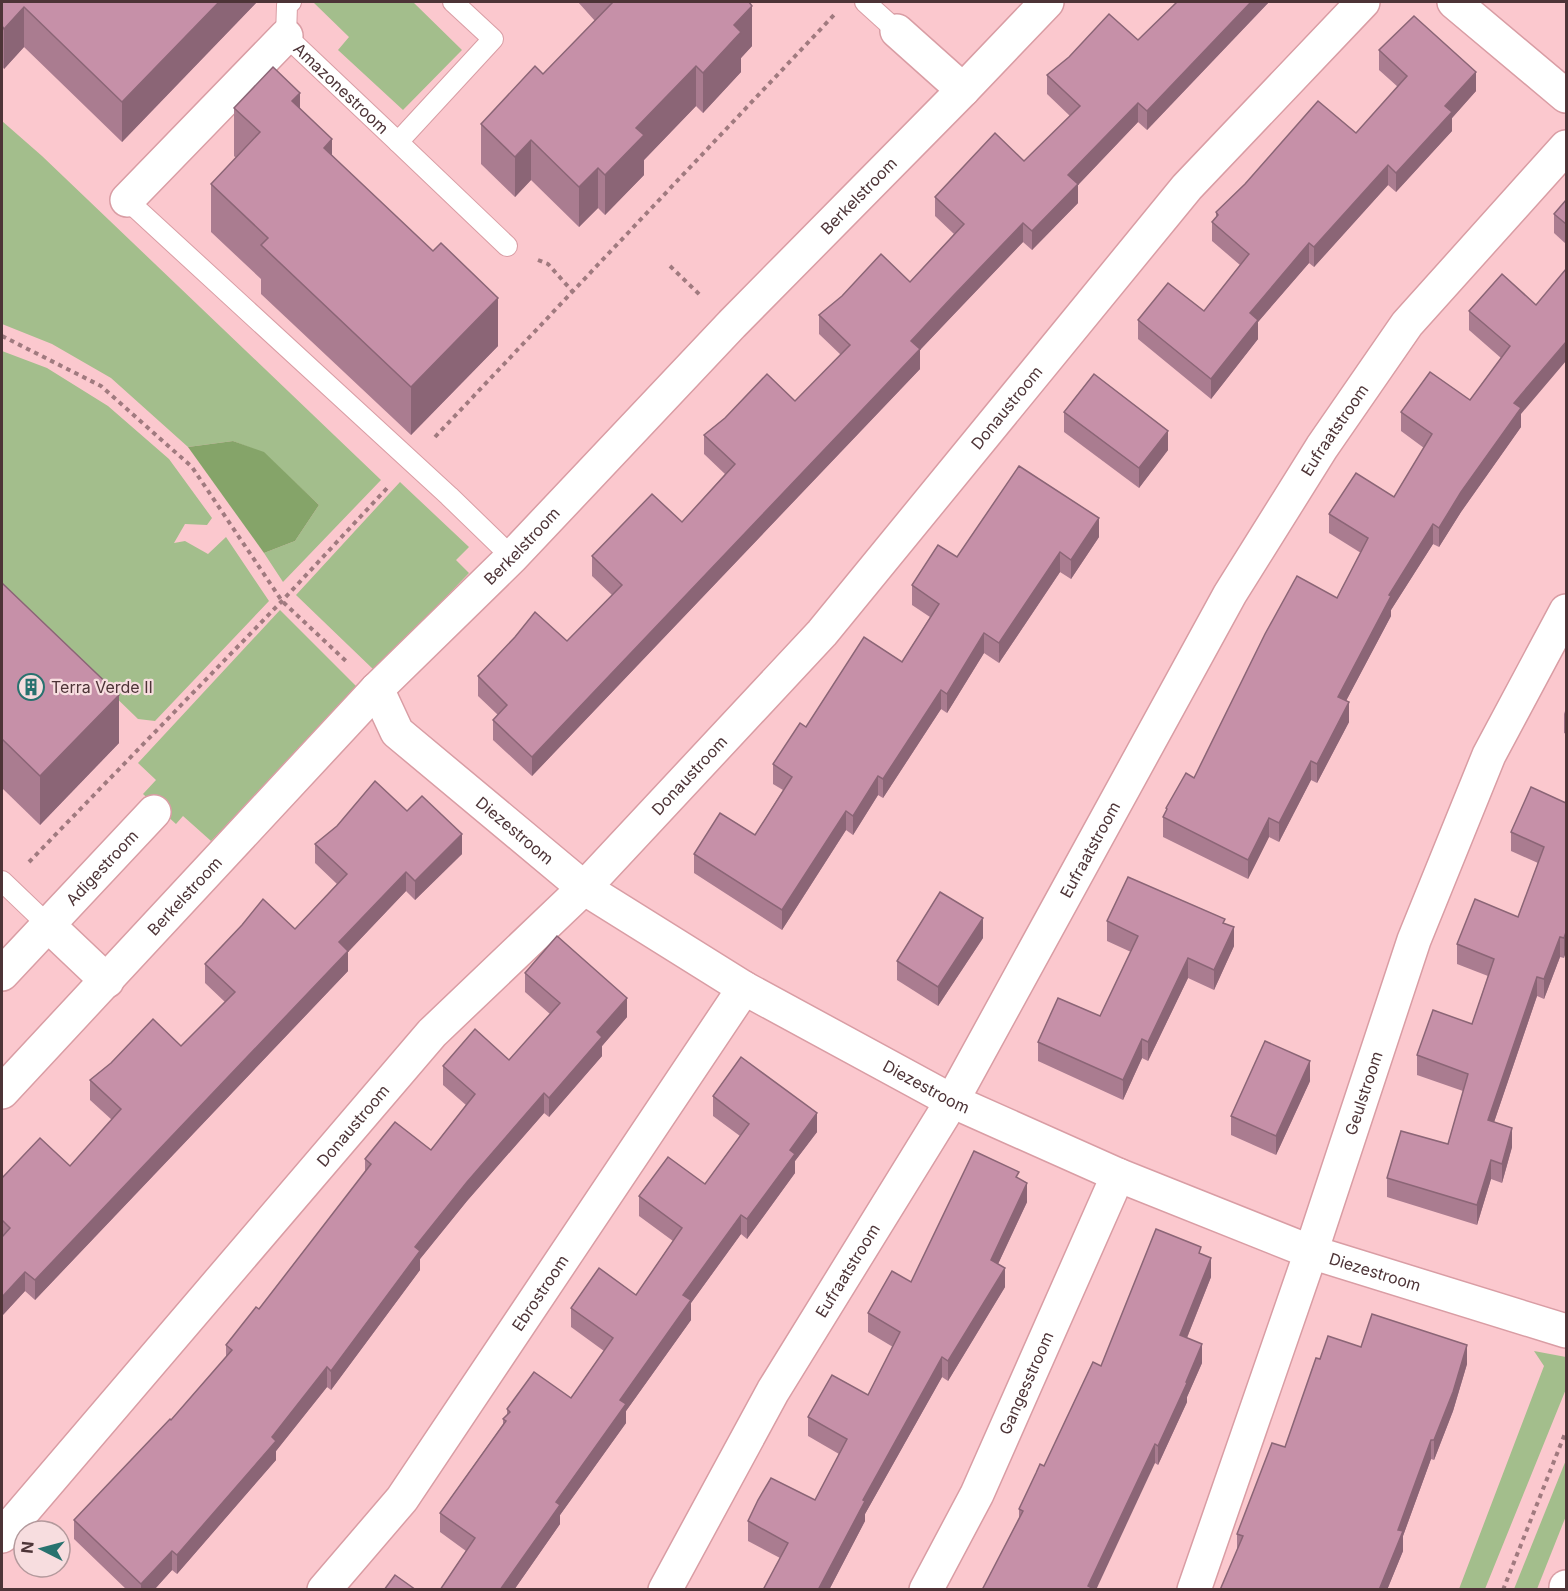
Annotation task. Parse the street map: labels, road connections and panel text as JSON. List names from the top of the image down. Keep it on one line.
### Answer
{"streets":{"street":["Berkelstroom","Donaustroom","Eufraatstroom","Diezestroom","Adigestroom","Geulstroom","Ebrostroom","Gangesstroom"],"lane":["Amazonestroom"]},"crossings":[["Berkelstroom","Diezestroom"],["Donaustroom","Diezestroom"],["Eufraatstroom","Diezestroom"],["Diezestroom","Geulstroom"],["Diezestroom","Ebrostroom"],["Diezestroom","Gangesstroom"]],"places":{"building":["Terra Verde II"]},"north":"left"}
